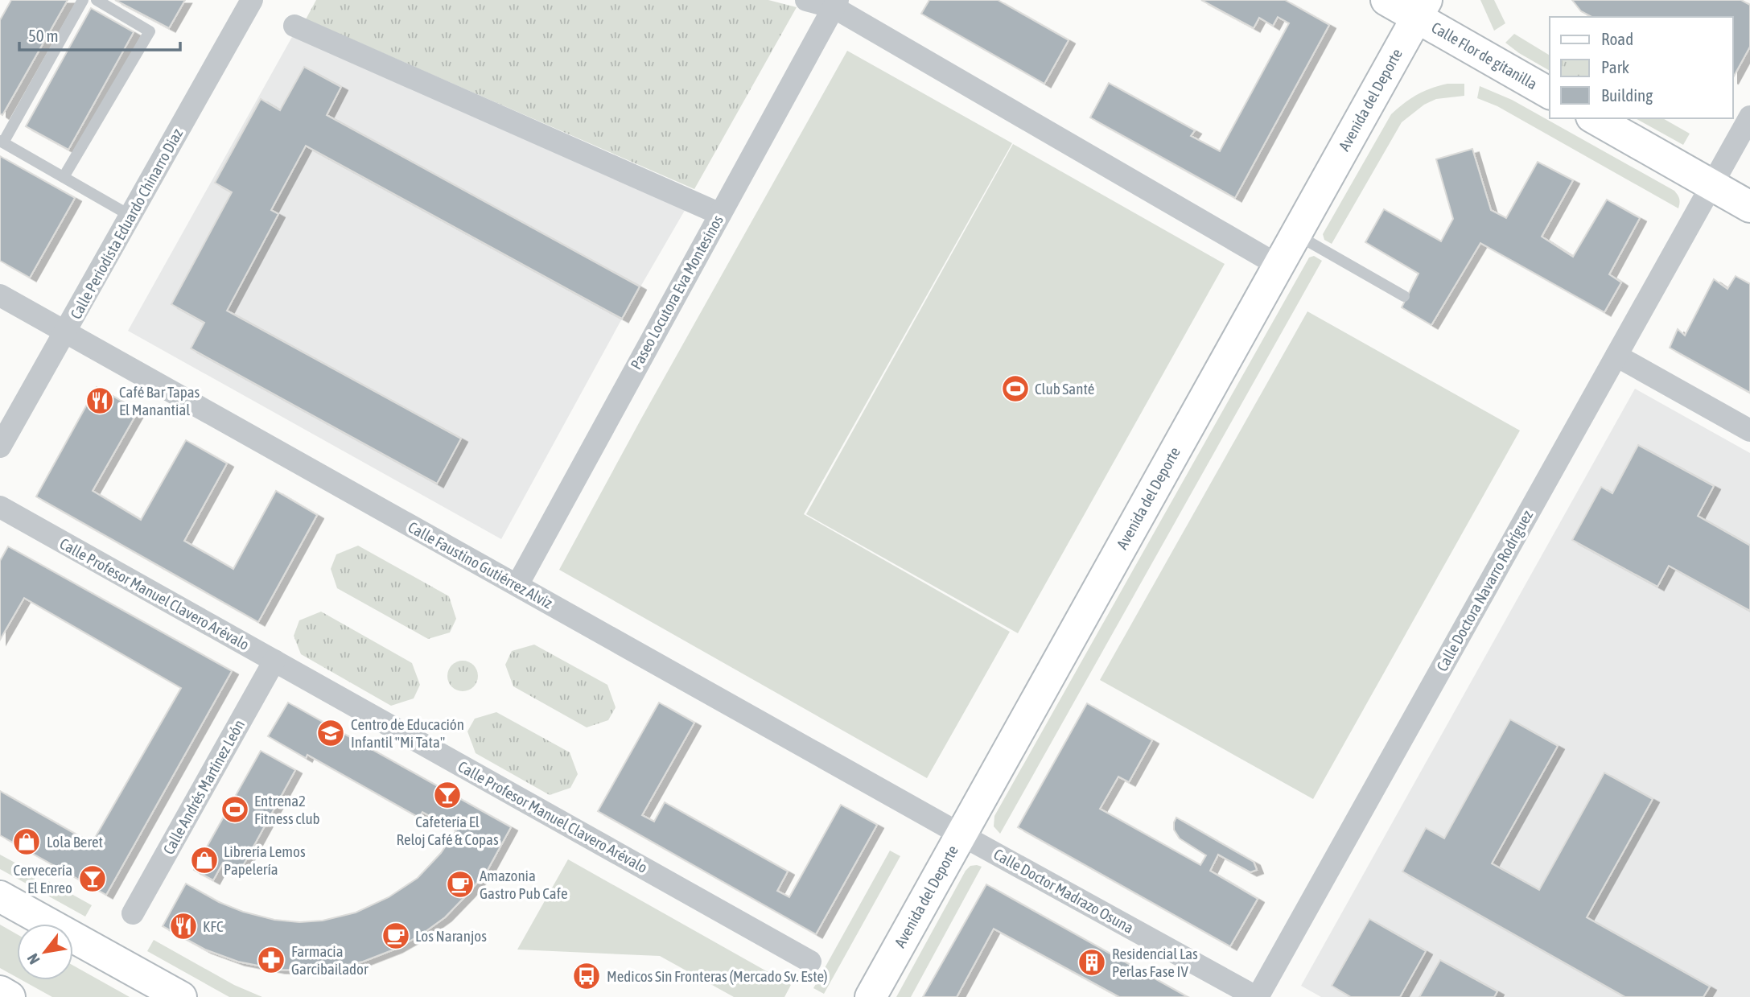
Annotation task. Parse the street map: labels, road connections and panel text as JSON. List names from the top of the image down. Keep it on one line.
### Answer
{"streets":{"street":["Calle Flor de gitanilla","Avenida del Deporte","Calle Periodista Eduardo Chinarro Diaz","Paseo Locutora Eva Montesinos","Calle Faustino Gutiérrez Alviz","Calle Doctora Navarro Rodríguez","Calle Profesor Manuel Clavero Arévalo","Calle Andrés Martínez León","Calle Doctor Madrazo Osuna"]},"crossings":[["Calle Flor de gitanilla","Avenida del Deporte"],["Avenida del Deporte","Calle Faustino Gutiérrez Alviz"],["Avenida del Deporte","Calle Doctor Madrazo Osuna"],["Calle Periodista Eduardo Chinarro Diaz","Calle Faustino Gutiérrez Alviz"],["Paseo Locutora Eva Montesinos","Calle Faustino Gutiérrez Alviz"],["Calle Faustino Gutiérrez Alviz","Calle Doctor Madrazo Osuna"],["Calle Doctora Navarro Rodríguez","Calle Doctor Madrazo Osuna"],["Calle Profesor Manuel Clavero Arévalo","Calle Andrés Martínez León"]],"places":{"sports":["Club Santé","Entrena2 Fitness club"],"restaurant":["Café Bar Tapas El Manantial","KFC"],"school or university":["Centro de Educación Infantil \"Mi Tata\""],"bar":["Cafetería El Reloj Café & Copas","Cervecería El Enreo"],"shop":["Lola Beret","Librería Lemos Papelería"],"cafe":["Amazonia Gastro Pub Cafe","Los Naranjos"],"pharmacy":["Farmacia Garcibailador"],"building":["Residencial Las Perlas Fase IV"],"bus stop":["Medicos Sin Fronteras (Mercado Sv. Este)"]},"legend":["Road","Park","Building"],"scale_bar":"50 m","north":"bottom left"}
